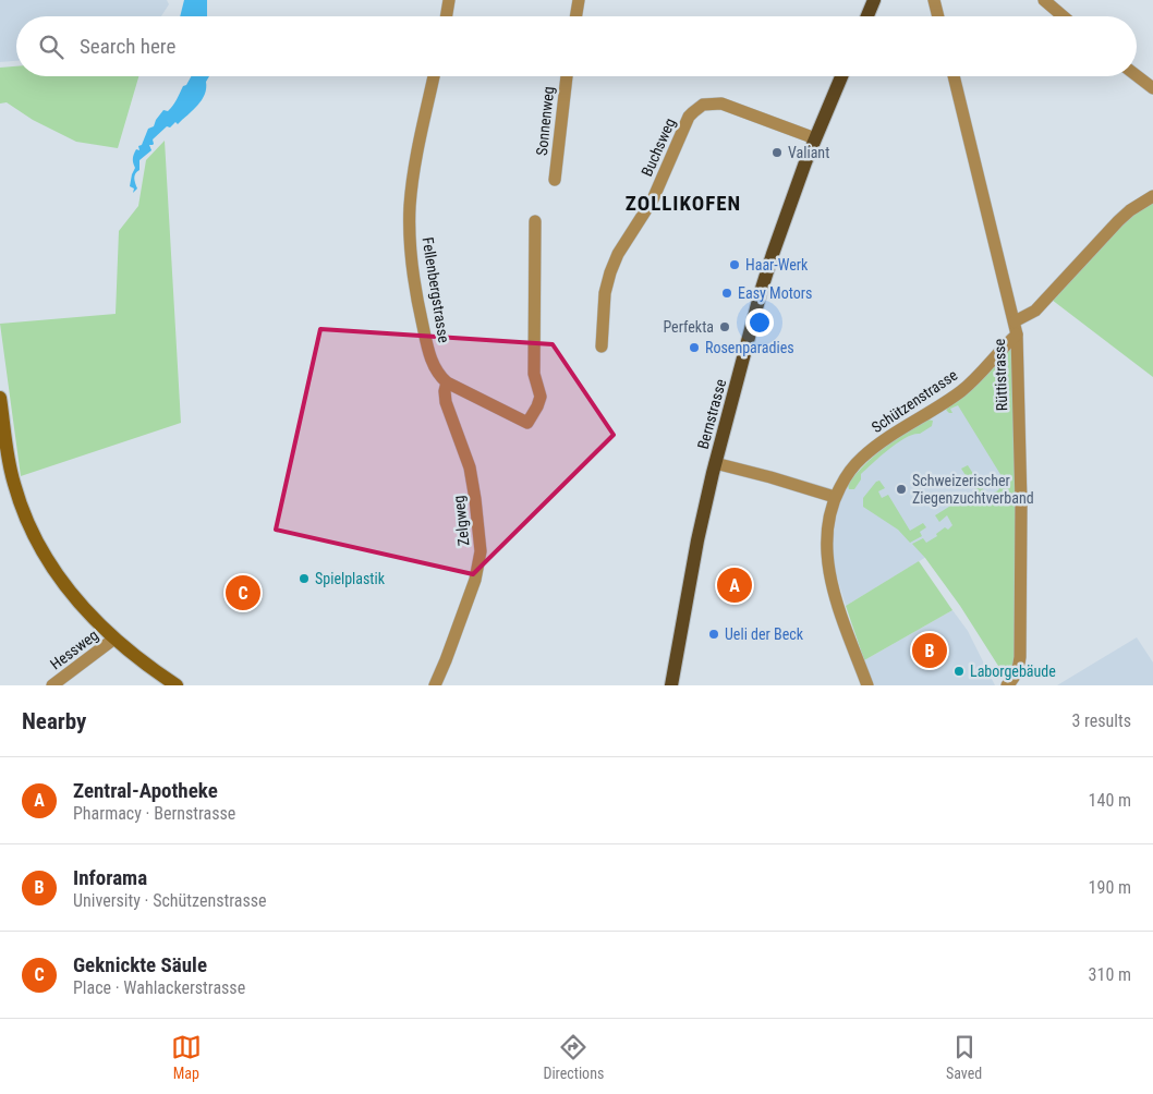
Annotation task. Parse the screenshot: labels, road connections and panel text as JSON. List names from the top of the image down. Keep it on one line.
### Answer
{"streets":{"main road":["Bernstrasse"],"street":["Sonnenweg","Buchsweg","Fellenbergstrasse","Rüttistrasse","Schützenstrasse","Zelgweg","Hessweg"]},"crossings":[["Buchsweg","Bernstrasse"],["Fellenbergstrasse","Zelgweg"],["Rüttistrasse","Schützenstrasse"]],"districts":["ZOLLIKOFEN"],"places":["Valiant","Haar-Werk","Easy Motors","Perfekta","Rosenparadies","Schweizerischer Ziegenzuchtverband","Spielplastik","Ueli der Beck","Laborgebäude"],"page":{"search":"Search here","pins":["A","C","B"],"heading":["Nearby","3 results"],"list":[{"mark":"A","name":"Zentral-Apotheke","note":"Pharmacy · Bernstrasse","value":"140 m"},{"mark":"B","name":"Inforama","note":"University · Schützenstrasse","value":"190 m"},{"mark":"C","name":"Geknickte Säule","note":"Place · Wahlackerstrasse","value":"310 m"}],"nav":["Map","Directions","Saved"]}}
